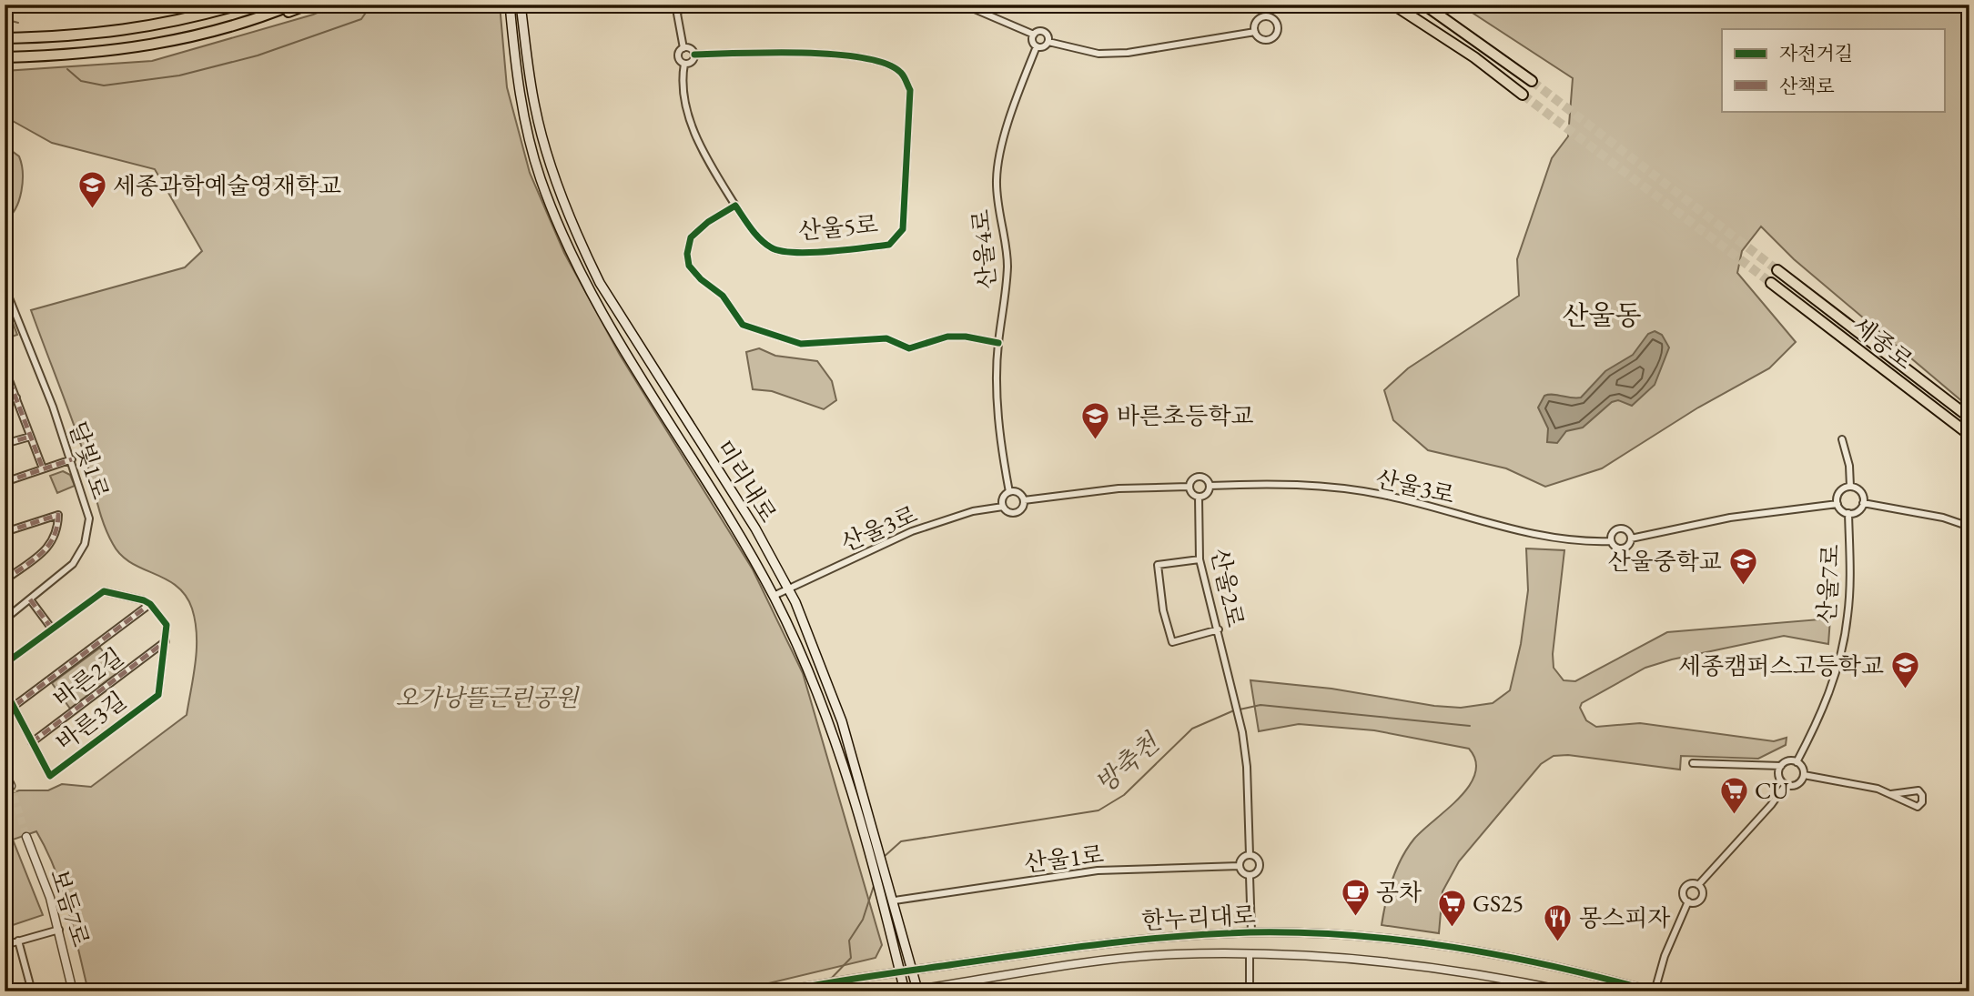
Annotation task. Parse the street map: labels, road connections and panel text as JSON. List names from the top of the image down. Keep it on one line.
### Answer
{"streets":{"highway":["세종로"],"main road":["미리내로"],"street":["산울5로","산울4로","달빛1로","산울3로","산울7로","산울2로","바른2길","바른3길","산울1로","보듬7로","한누리대로"]},"crossings":[["산울4로","산울3로"],["미리내로","산울3로"],["미리내로","산울1로"],["미리내로","한누리대로"],["산울3로","산울2로"],["산울2로","산울1로"],["바른2길","바른3길"]],"districts":["산울동"],"water":["방축천"],"parks":["오가낭뜰근린공원"],"places":{"school or university":["세종과학예술영재학교","바른초등학교","산울중학교","세종캠퍼스고등학교"],"supermarket":["CU","GS25"],"cafe":["공차"],"restaurant":["몽스피자"]},"legend":["자전거길","산책로"]}
